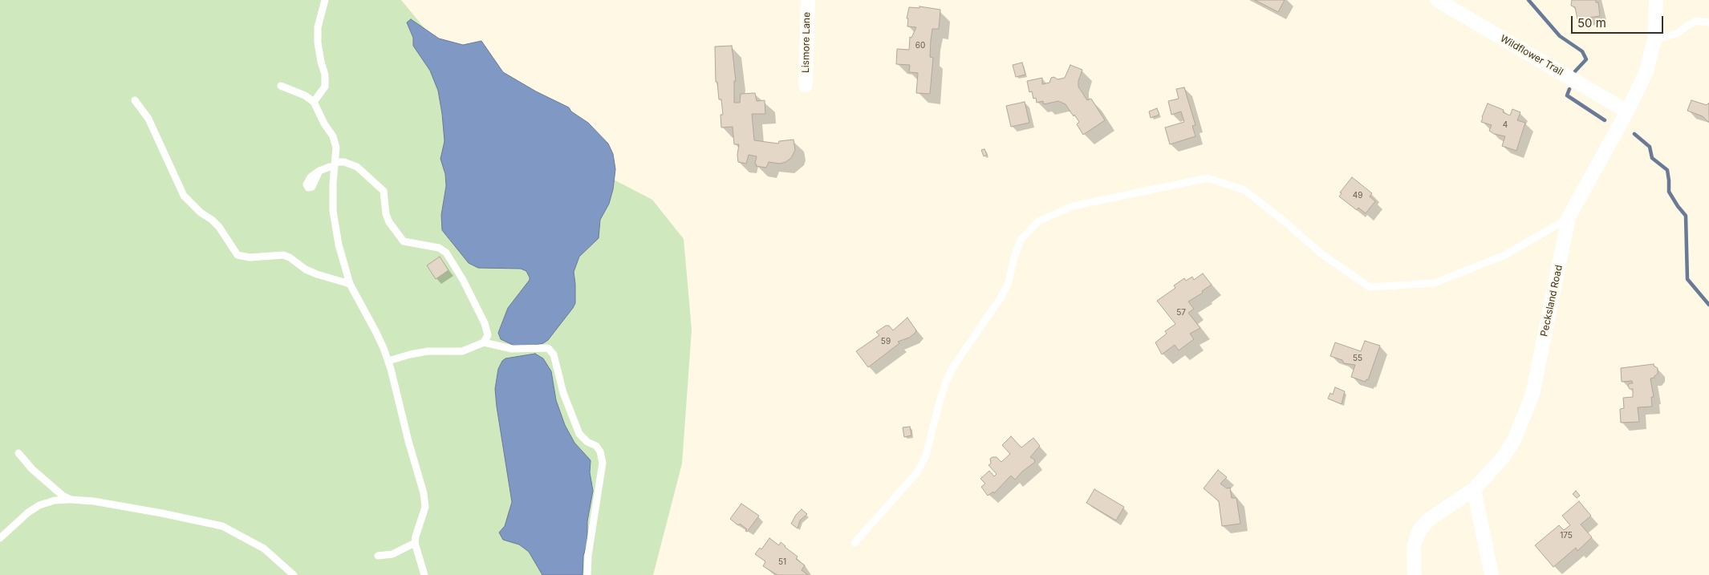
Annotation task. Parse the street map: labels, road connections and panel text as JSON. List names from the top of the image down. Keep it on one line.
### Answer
{"streets":{"street":["Lismore Lane","Wildflower Trail","Pecksland Road"]},"crossings":[["Wildflower Trail","Pecksland Road"]],"house_numbers":["60","4","49","57","59","55","175","51"],"scale_bar":"50 m"}
